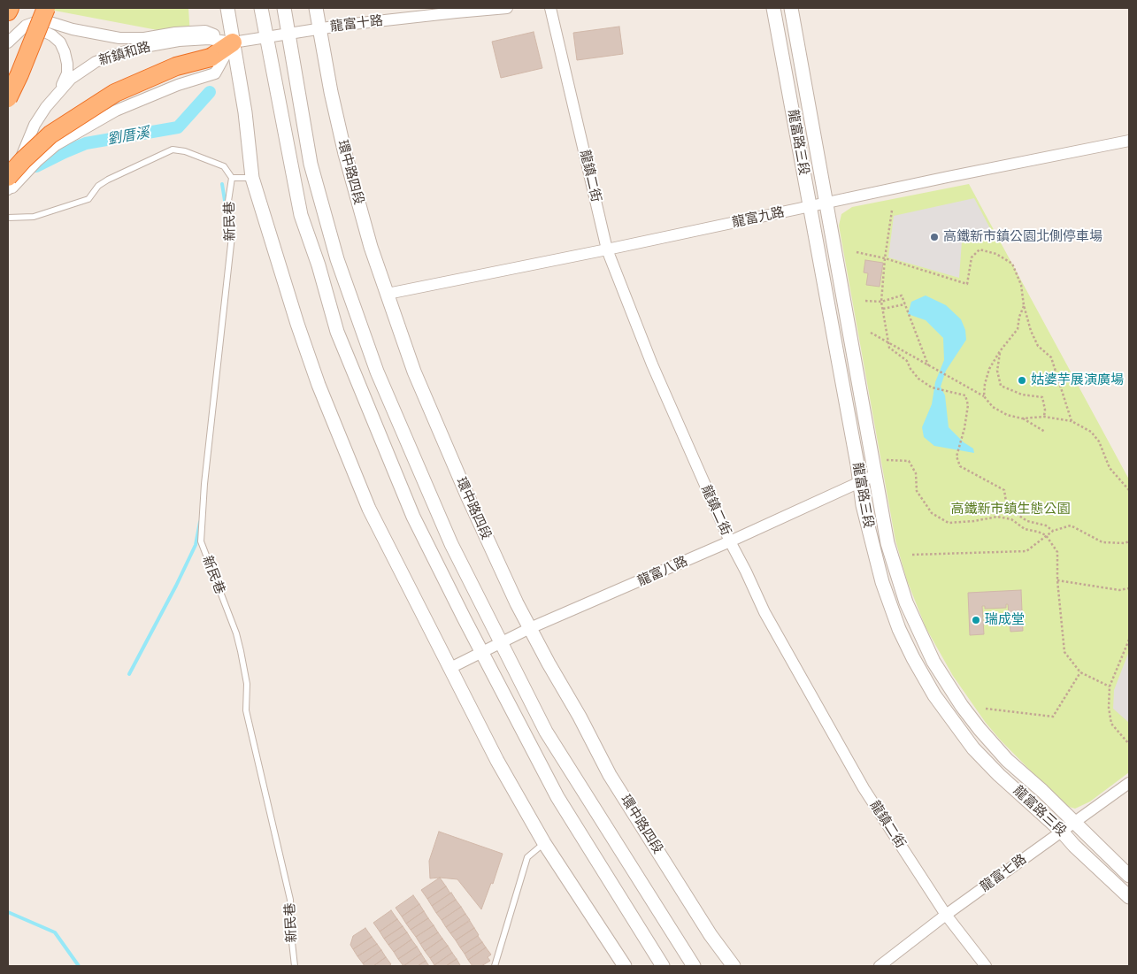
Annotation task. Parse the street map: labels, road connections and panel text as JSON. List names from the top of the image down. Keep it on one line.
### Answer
{"streets":{"street":["龍富十路","新鎮和路","龍富路三段","環中路四段","龍鎮二街","龍富九路","龍富八路","龍富七路"],"lane":["新民巷"]},"crossings":[["龍富十路","新鎮和路"],["龍富十路","環中路四段"],["龍富路三段","龍富九路"],["龍富路三段","龍富八路"],["龍富路三段","龍富七路"],["環中路四段","龍富九路"],["環中路四段","龍富八路"],["龍鎮二街","龍富九路"],["龍鎮二街","龍富八路"],["龍鎮二街","龍富七路"]],"water":["劉厝溪"],"parks":["高鐵新市鎮生態公園"],"places":["高鐵新市鎮公園北側停車場","姑婆芋展演廣場","瑞成堂"]}
